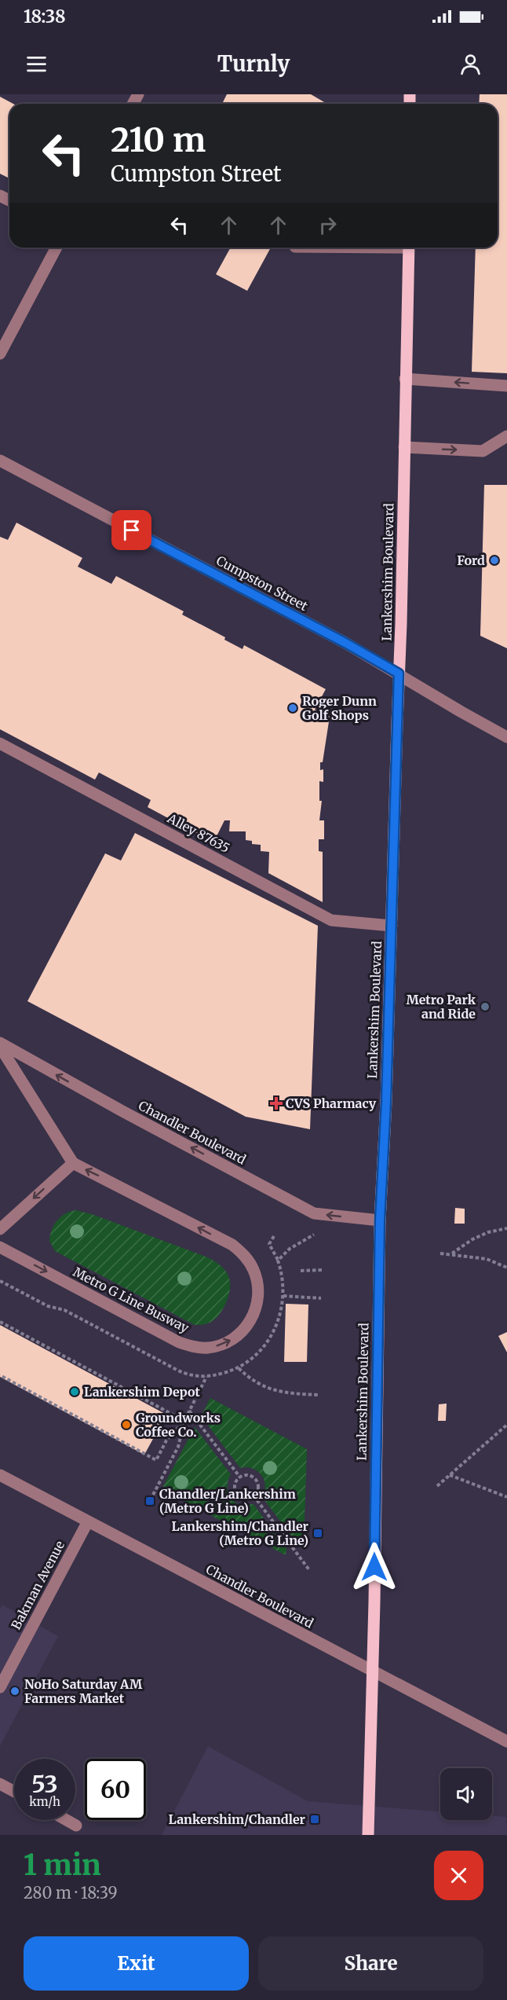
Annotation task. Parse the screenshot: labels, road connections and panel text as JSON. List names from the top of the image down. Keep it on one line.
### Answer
{"streets":{"main road":["Lankershim Boulevard"],"street":["Cumpston Street","Alley 87635","Chandler Boulevard","Metro G Line Busway","Bakman Avenue"]},"crossings":[["Lankershim Boulevard","Cumpston Street"],["Lankershim Boulevard","Alley 87635"],["Lankershim Boulevard","Chandler Boulevard"],["Chandler Boulevard","Bakman Avenue"]],"one_way":["Chandler Boulevard"],"places":{"other":["Ford","Roger Dunn Golf Shops","Metro Park and Ride","Lankershim Depot","Groundworks Coffee Co.","NoHo Saturday AM Farmers Market"],"health":["CVS Pharmacy"],"transit":["Chandler/Lankershim (Metro G Line)","Lankershim/Chandler (Metro G Line)","Lankershim/Chandler"]},"page":{"status":"18:38","header":"Turnly","turn":["210 m","Cumpston Street"],"speed":"53 km/h","limit":"60","heading":["1 min","280 m · 18:39"],"buttons":["Exit","Share"]}}
